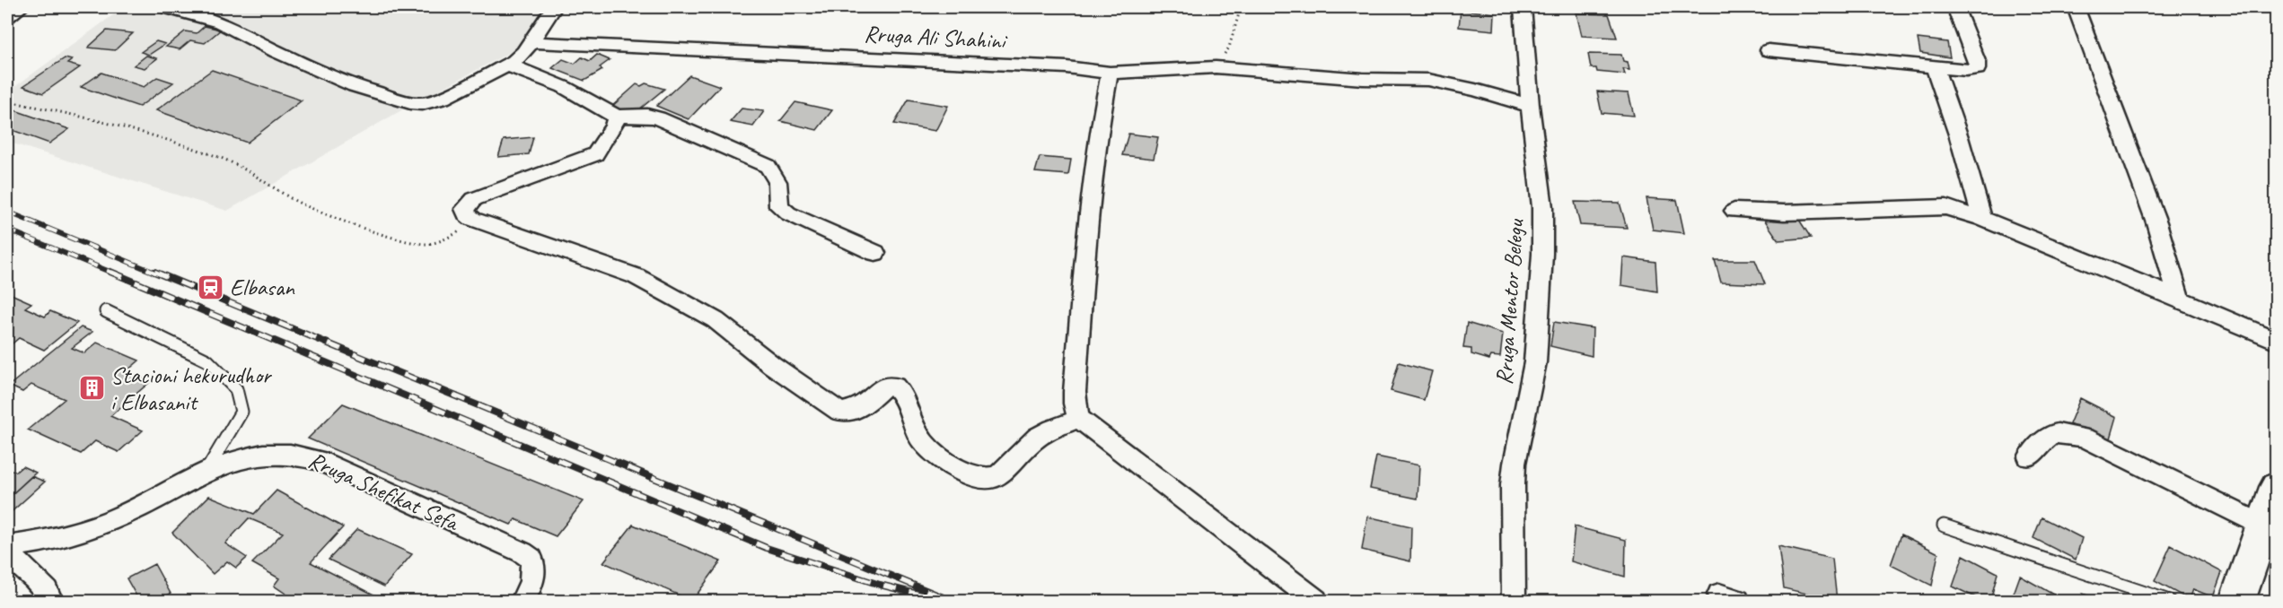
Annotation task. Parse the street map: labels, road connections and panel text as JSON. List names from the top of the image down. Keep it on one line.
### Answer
{"streets":{"street":["Rruga Ali Shahini","Rruga Mentor Belegu","Rruga Shefikat Sefa"]},"crossings":[["Rruga Ali Shahini","Rruga Mentor Belegu"]],"places":{"station":["Elbasan"],"building":["Stacioni hekurudhor i Elbasanit"]}}
